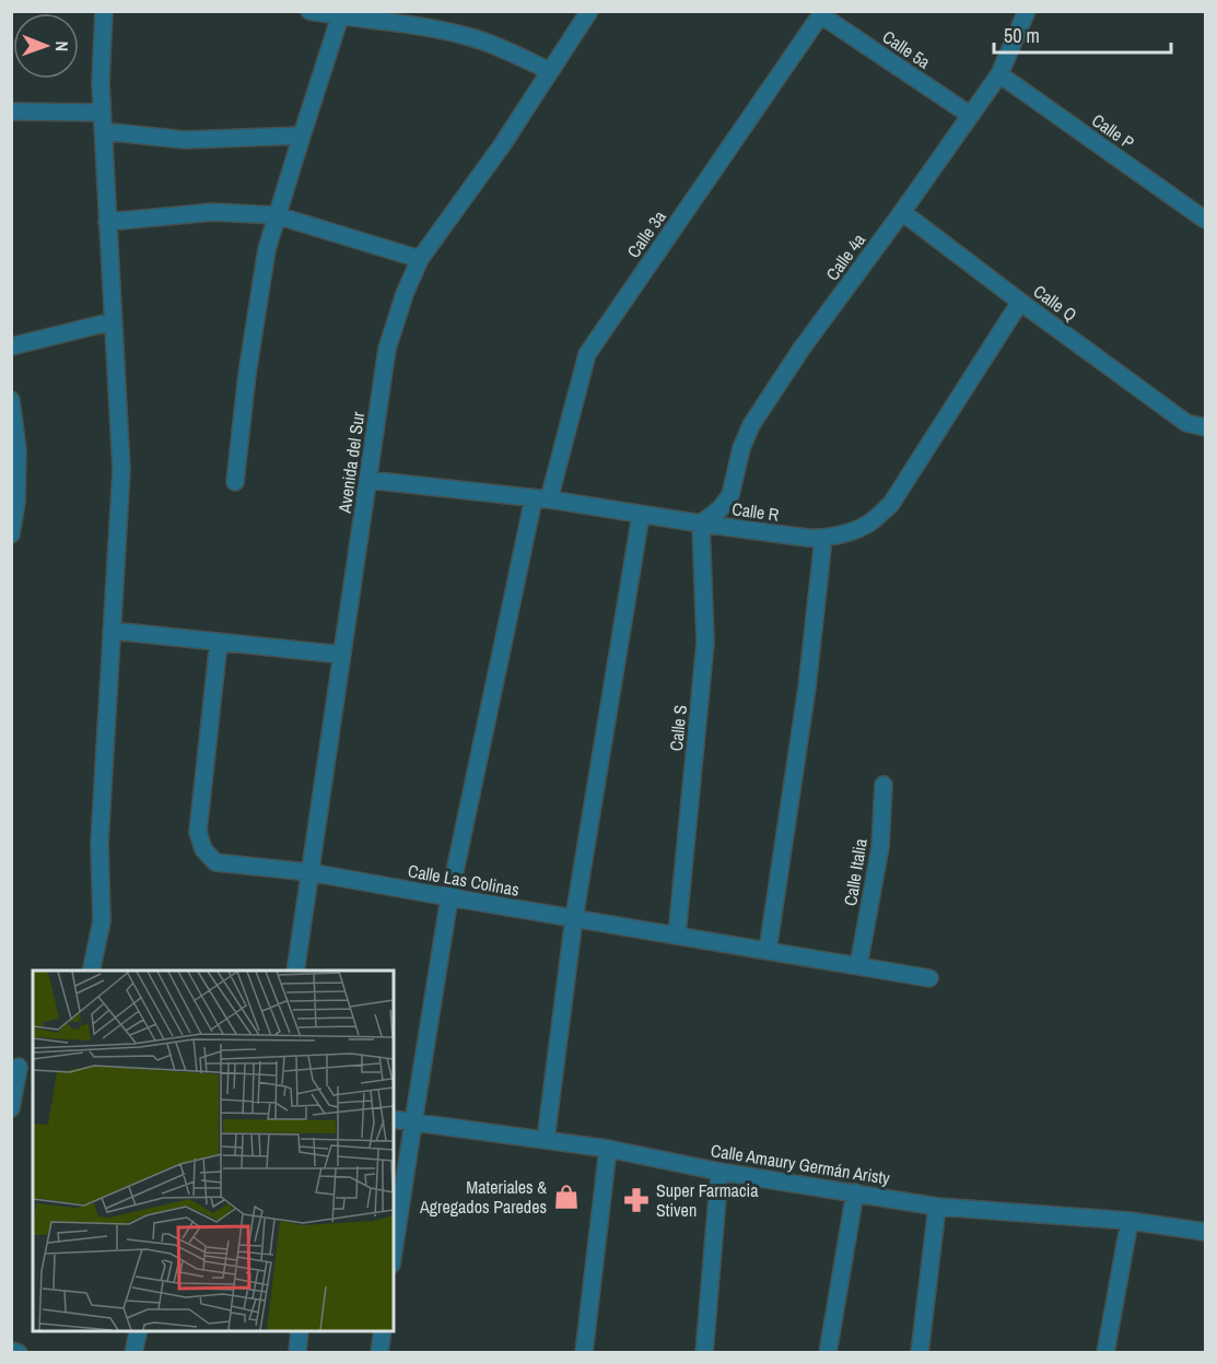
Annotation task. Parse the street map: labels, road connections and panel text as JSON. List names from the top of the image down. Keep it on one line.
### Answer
{"streets":{"street":["Calle 5a","Calle P","Calle 3a","Calle 4a","Calle Q","Avenida del Sur","Calle R","Calle S","Calle Italia","Calle Las Colinas","Calle Amaury Germán Aristy"]},"crossings":[["Calle 5a","Calle 3a"],["Calle 5a","Calle 4a"],["Calle P","Calle 4a"],["Calle 3a","Calle R"],["Calle 3a","Calle Las Colinas"],["Calle 3a","Calle Amaury Germán Aristy"],["Calle 4a","Calle Q"],["Calle 4a","Calle R"],["Calle 4a","Calle S"],["Calle Q","Calle R"],["Avenida del Sur","Calle R"],["Avenida del Sur","Calle Las Colinas"],["Calle R","Calle S"],["Calle S","Calle Las Colinas"],["Calle Italia","Calle Las Colinas"]],"places":{"shop":["Materiales & Agregados Paredes"],"pharmacy":["Super Farmacia Stiven"]},"scale_bar":"50 m","north":"right"}
